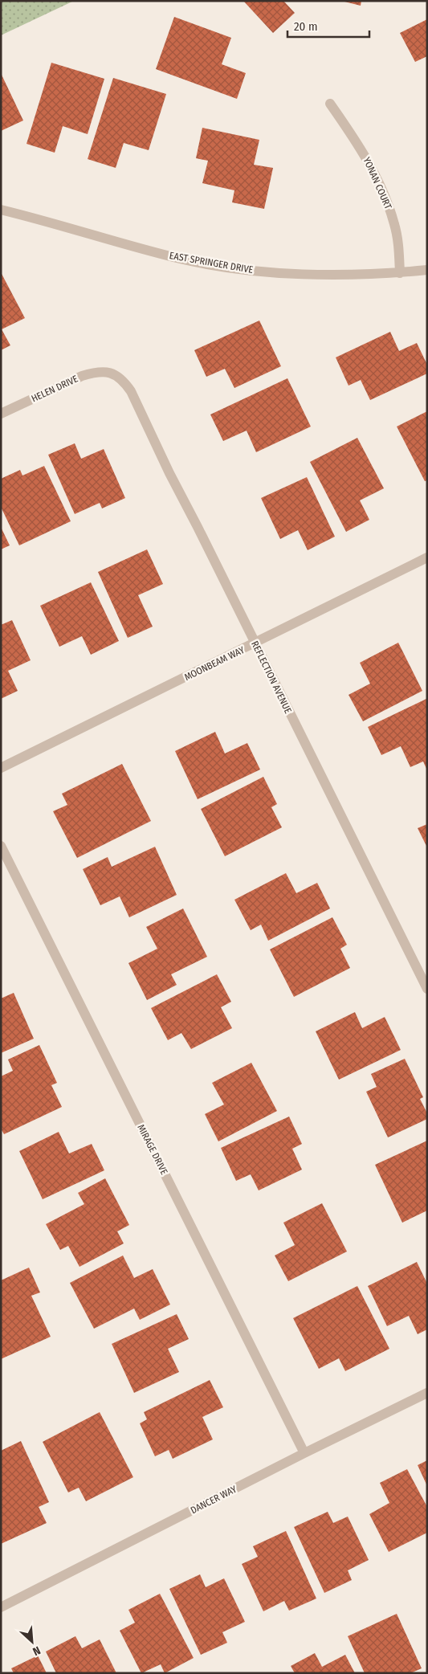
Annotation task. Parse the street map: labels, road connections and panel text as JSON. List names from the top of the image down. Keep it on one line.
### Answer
{"streets":{"street":["YONAN COURT","EAST SPRINGER DRIVE","HELEN DRIVE","MOONBEAM WAY","REFLECTION AVENUE","MIRAGE DRIVE","DANCER WAY"]},"crossings":[["YONAN COURT","EAST SPRINGER DRIVE"],["HELEN DRIVE","REFLECTION AVENUE"],["MOONBEAM WAY","REFLECTION AVENUE"],["MIRAGE DRIVE","DANCER WAY"]],"scale_bar":"20 m","north":"bottom right"}
